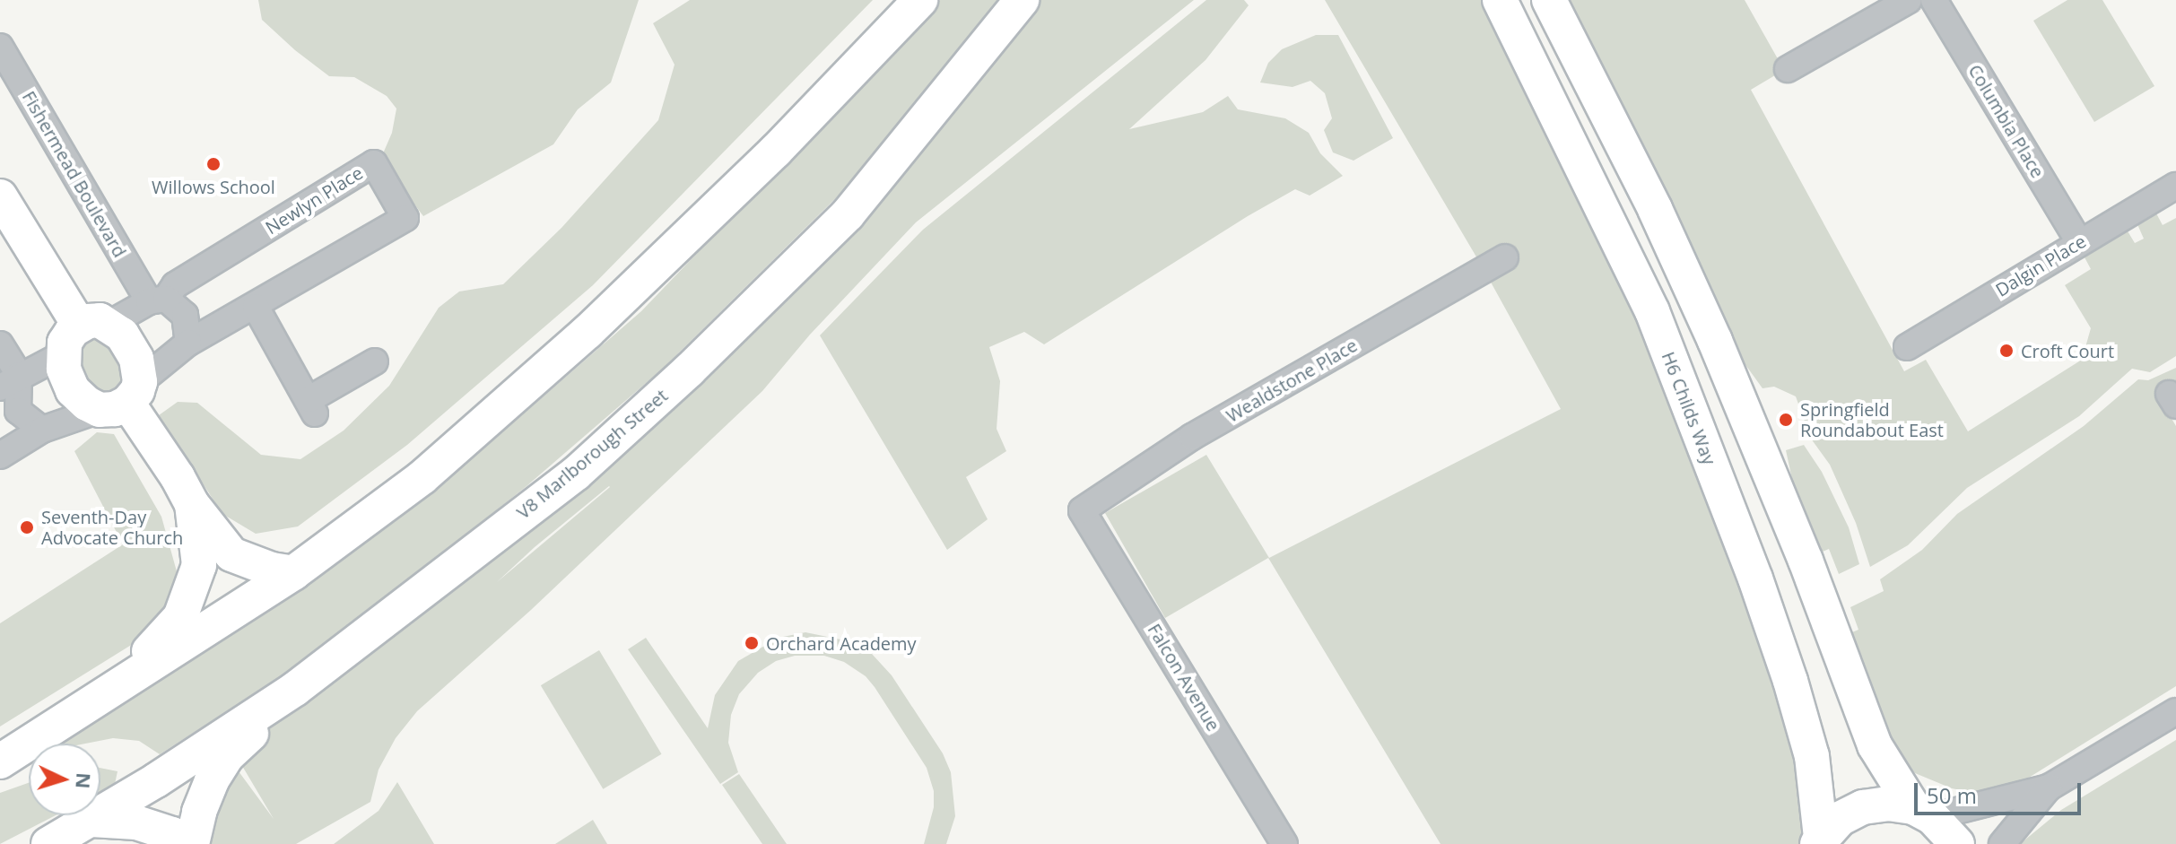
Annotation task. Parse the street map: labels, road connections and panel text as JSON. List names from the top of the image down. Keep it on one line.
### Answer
{"streets":{"street":["Columbia Place","Fishermead Boulevard","Newlyn Place","Dalgin Place","Wealdstone Place","H6 Childs Way","V8 Marlborough Street","Falcon Avenue"]},"crossings":[["Columbia Place","Dalgin Place"],["Fishermead Boulevard","Newlyn Place"],["Wealdstone Place","Falcon Avenue"]],"places":["Willows School","Croft Court","Springfield Roundabout East","Seventh-Day Advocate Church","Orchard Academy"],"scale_bar":"50 m","north":"right"}
